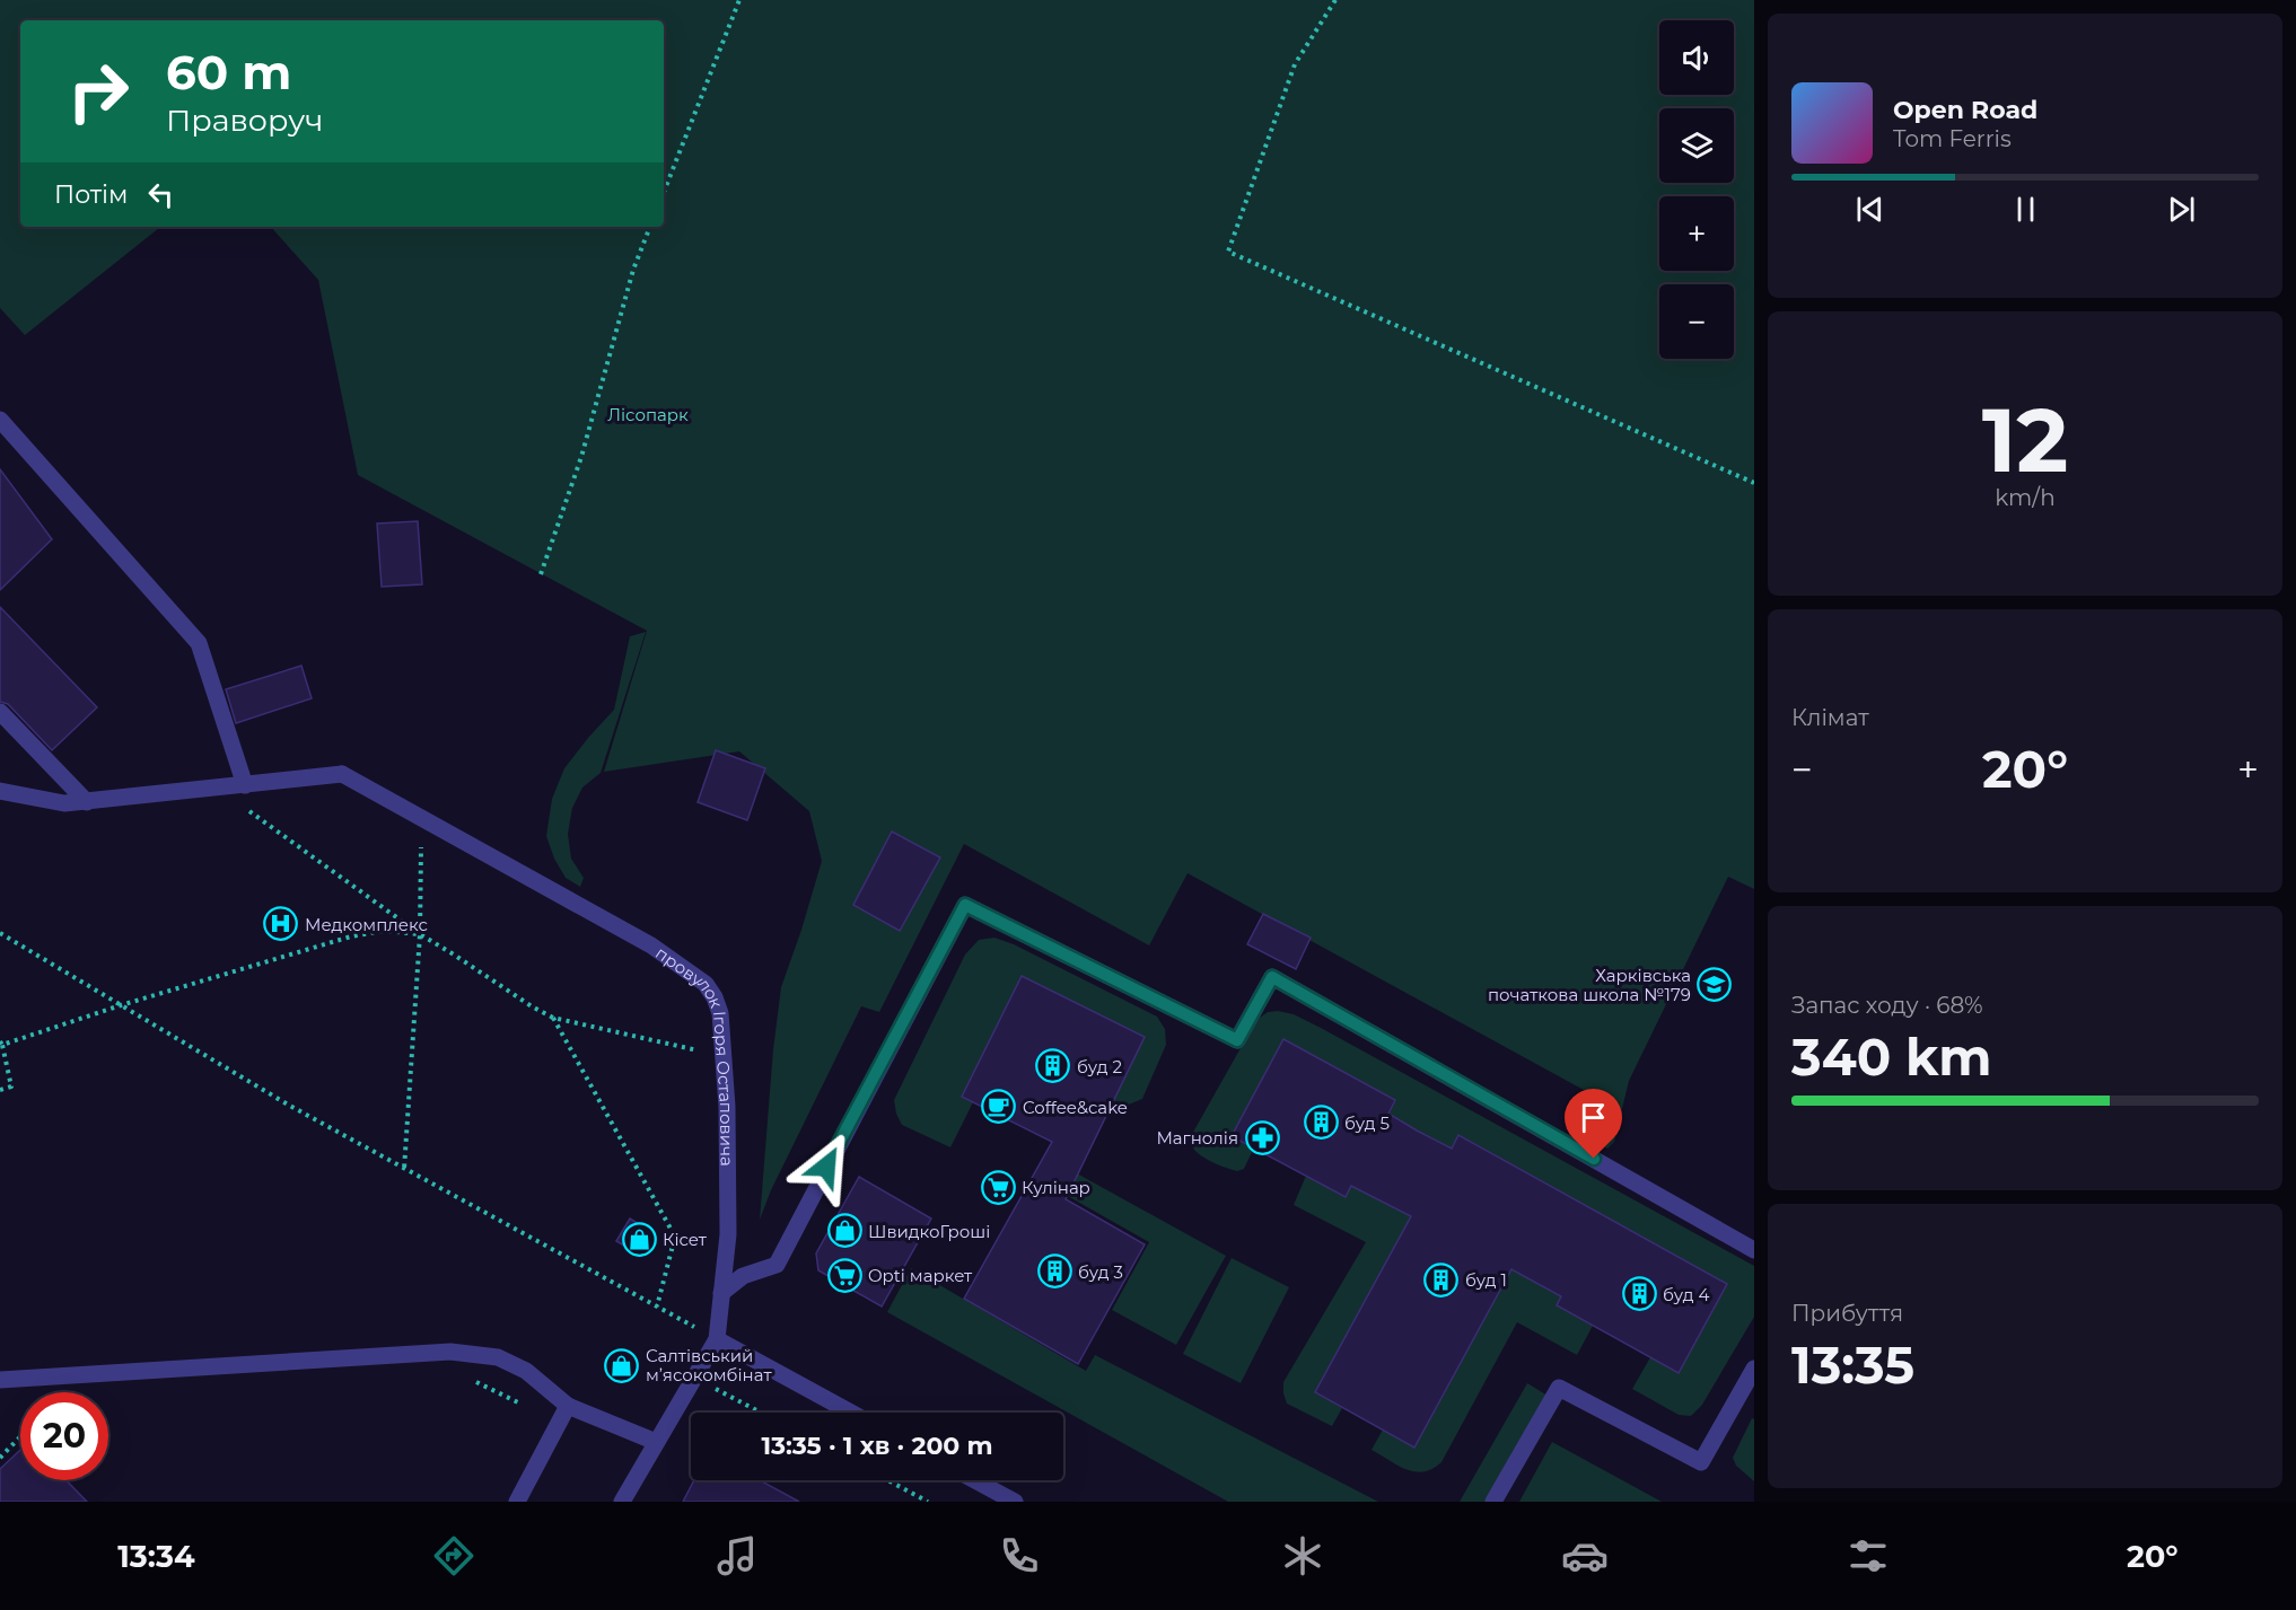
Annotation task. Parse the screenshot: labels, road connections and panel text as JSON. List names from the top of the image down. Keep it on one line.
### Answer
{"streets":{"street":["провулок Ігоря Остаповича"]},"parks":["Лісопарк"],"places":{"hospital":["Медкомплекс"],"school or university":["Харківська початкова школа №179"],"building":["буд 2","буд 5","буд 3","буд 1","буд 4"],"cafe":["Coffee&cake"],"pharmacy":["Магнолія"],"supermarket":["Кулінар","Opti маркет"],"shop":["ШвидкоГроші","Кісет","Салтівський мʼясокомбінат"]},"page":{"map_buttons":["+","−"],"turn":["60 m","Праворуч"],"song":["Open Road","Tom Ferris"],"then":"Потім","tile":[["12","km/h"],"Клімат",["Запас ходу · 68%","340 km"],["Прибуття","13:35"]],"heat":["−","20°","+"],"limit":"20","trip":"13:35 · 1 хв · 200 m","tabs":["13:34","20°"]}}
